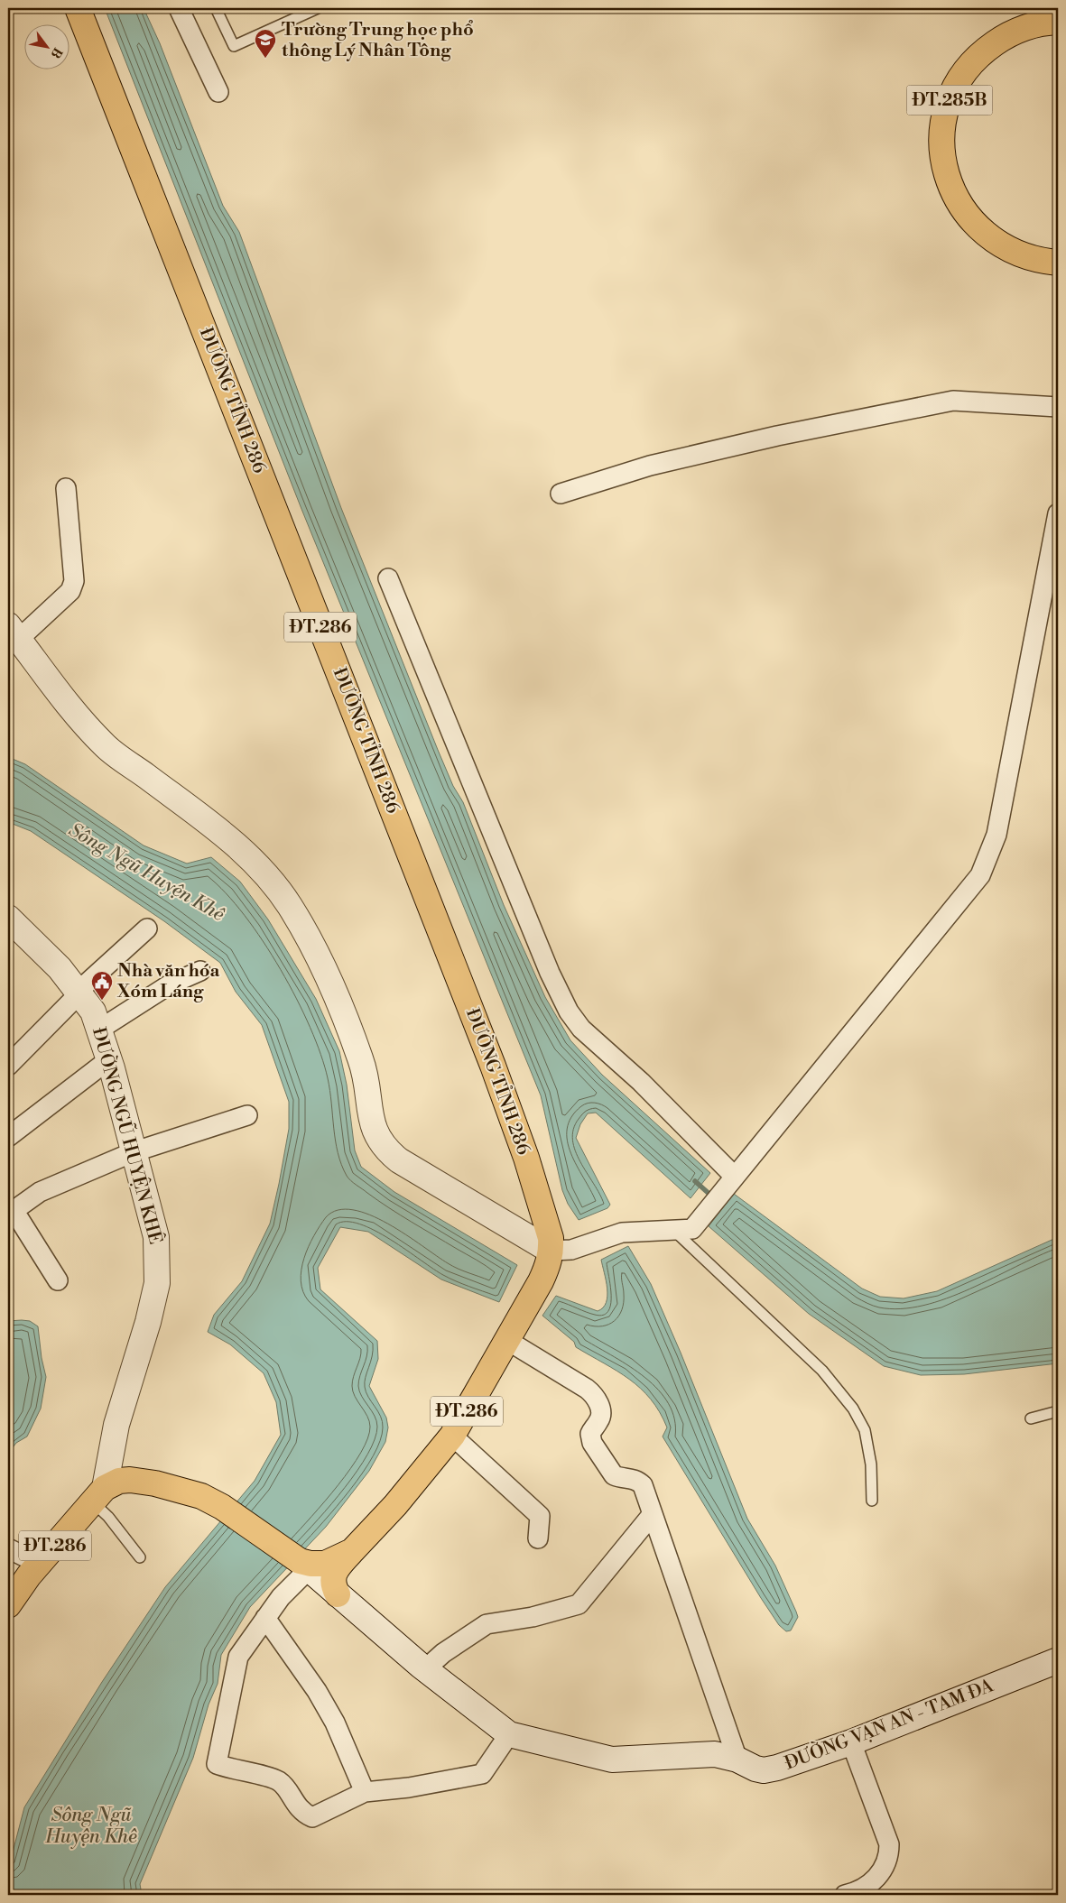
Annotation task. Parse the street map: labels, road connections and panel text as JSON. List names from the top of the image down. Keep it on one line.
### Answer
{"streets":{"main road":["ĐT.285B","ĐƯỜNG TỈNH 286","ĐT.286"],"street":["ĐƯỜNG NGŨ HUYỆN KHÊ","ĐƯỜNG VẠN AN - TAM ĐA"]},"crossings":[["ĐƯỜNG TỈNH 286","ĐT.286"],["ĐT.286","ĐƯỜNG NGŨ HUYỆN KHÊ"],["ĐT.286","ĐƯỜNG VẠN AN - TAM ĐA"]],"water":["Sông Ngũ Huyện Khê"],"places":{"school or university":["Trường Trung học phổ thông Lý Nhân Tông"],"public building":["Nhà văn hóa Xóm Láng"]},"north":"bottom right"}
